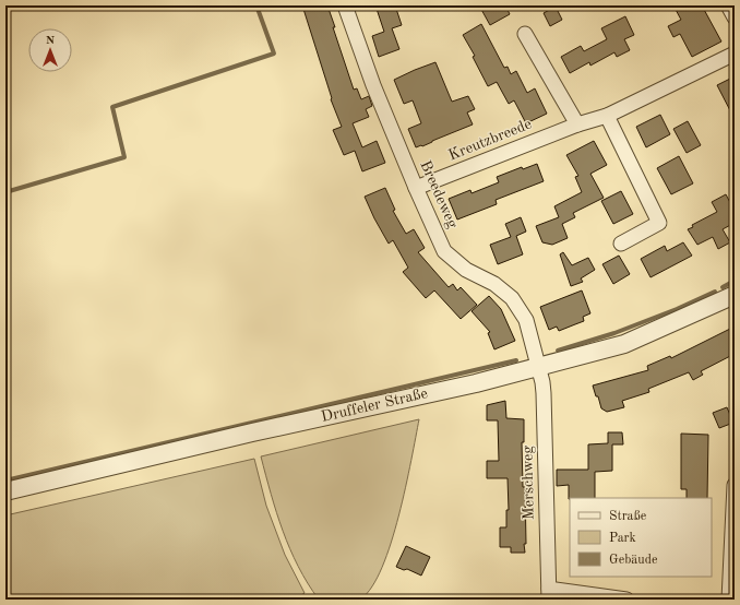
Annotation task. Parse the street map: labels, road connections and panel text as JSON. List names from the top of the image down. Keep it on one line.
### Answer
{"streets":{"street":["Kreutzbreede","Breedeweg","Druffeler Straße","Merschweg"]},"crossings":[["Kreutzbreede","Breedeweg"],["Breedeweg","Druffeler Straße"],["Breedeweg","Merschweg"],["Druffeler Straße","Merschweg"]],"legend":["Straße","Park","Gebäude"],"north":"top"}
